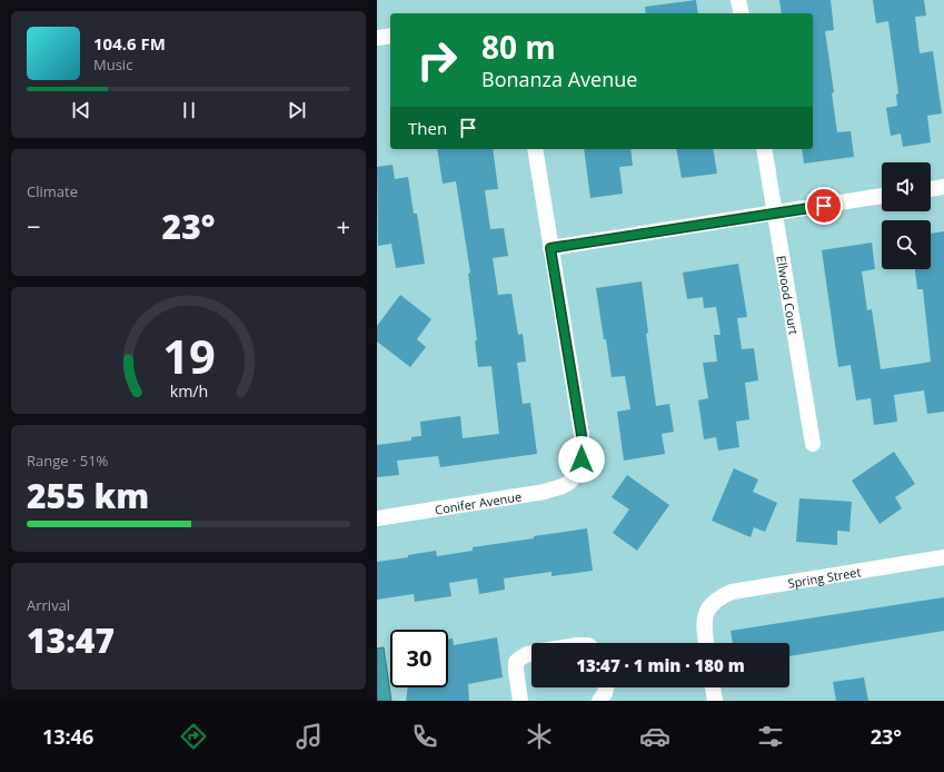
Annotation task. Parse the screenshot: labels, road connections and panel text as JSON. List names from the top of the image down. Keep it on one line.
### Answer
{"streets":{"street":["Ellwood Court","Conifer Avenue","Spring Street"]},"page":{"turn":["80 m","Bonanza Avenue"],"song":["104.6 FM","Music"],"then":"Then","tile":["Climate",["Range · 51%","255 km"],["Arrival","13:47"]],"heat":["−","23°","+"],"limit":"30","trip":"13:47 · 1 min · 180 m","tabs":["13:46","23°"],"gauge":["19","km/h"]}}
